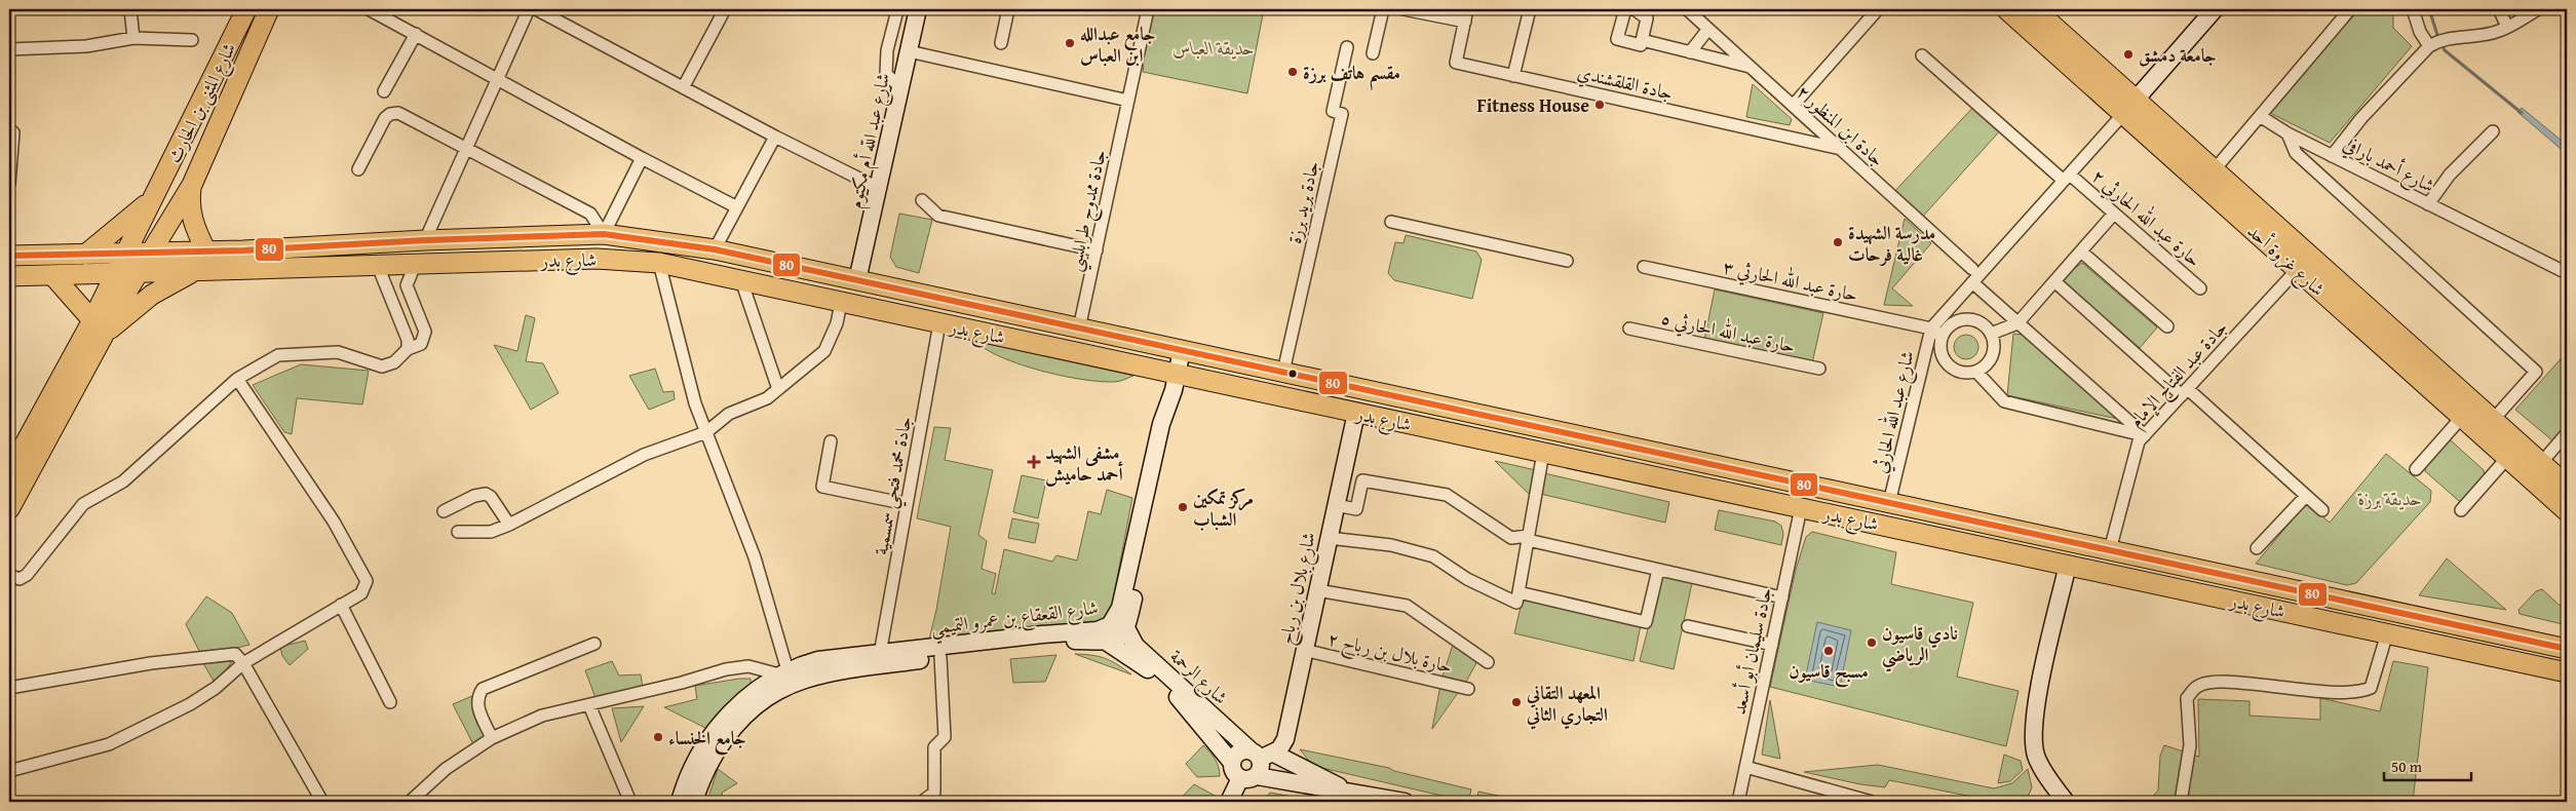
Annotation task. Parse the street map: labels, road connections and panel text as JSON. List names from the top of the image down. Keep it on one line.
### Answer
{"streets":{"main road":["شارع المثنى بن الحارث","شارع عبد اللّه أم مكتوم","شارع بدر","شارع غزوة أحد","شارع بلال بن رباح","شارع القعقاع بن عمرو التميمي","شارع الرحمة"],"street":["جادة القلقشندي","جادة ابن المنظور ٢","شارع أحمد بارافي","جادة بريد برزة","جادة ممدوح طرابلسي","حارة عبد الله الحارثي ٢","حارة عبد الله الحارثي ٣","حارة عبد الله الحارثي ٥","جادة عبد الفتاح الإمام","شارع عبد الله الحارثي","جادة محمد فتحي سمسمية","جادة سليمان أبو أسعد","حارة بلال بن رباح ٢"]},"crossings":[["جادة القلقشندي","جادة ابن المنظور ٢"],["شارع المثنى بن الحارث","شارع بدر"],["شارع عبد اللّه أم مكتوم","شارع بدر"],["جادة بريد برزة","شارع بدر"],["جادة ممدوح طرابلسي","شارع بدر"],["شارع بدر","جادة عبد الفتاح الإمام"],["شارع بدر","شارع عبد الله الحارثي"],["شارع بدر","جادة محمد فتحي سمسمية"],["شارع بدر","شارع بلال بن رباح"],["شارع بدر","شارع القعقاع بن عمرو التميمي"],["شارع بدر","جادة سليمان أبو أسعد"],["شارع غزوة أحد","جادة عبد الفتاح الإمام"],["حارة عبد الله الحارثي ٣","شارع عبد الله الحارثي"],["جادة محمد فتحي سمسمية","شارع القعقاع بن عمرو التميمي"],["شارع بلال بن رباح","حارة بلال بن رباح ٢"],["شارع بلال بن رباح","شارع الرحمة"],["شارع القعقاع بن عمرو التميمي","شارع الرحمة"]],"parks":["حديقة العباس","حديقة برزة"],"places":{"other":["جامع عبدالله ابن العباس","جامعة دمشق","مقسم هاتف برزة","Fitness House","مدرسة الشهيدة غالية فرحات","مركز تمكين الشباب","نادي قاسيون الرياضي","مسبح قاسيون","المعهد التقاني التجاري الثاني","جامع الخنساء"],"health":["مشفى الشهيد أحمد حاميش"]},"lines":["transit line 80"],"scale_bar":"50 m"}
